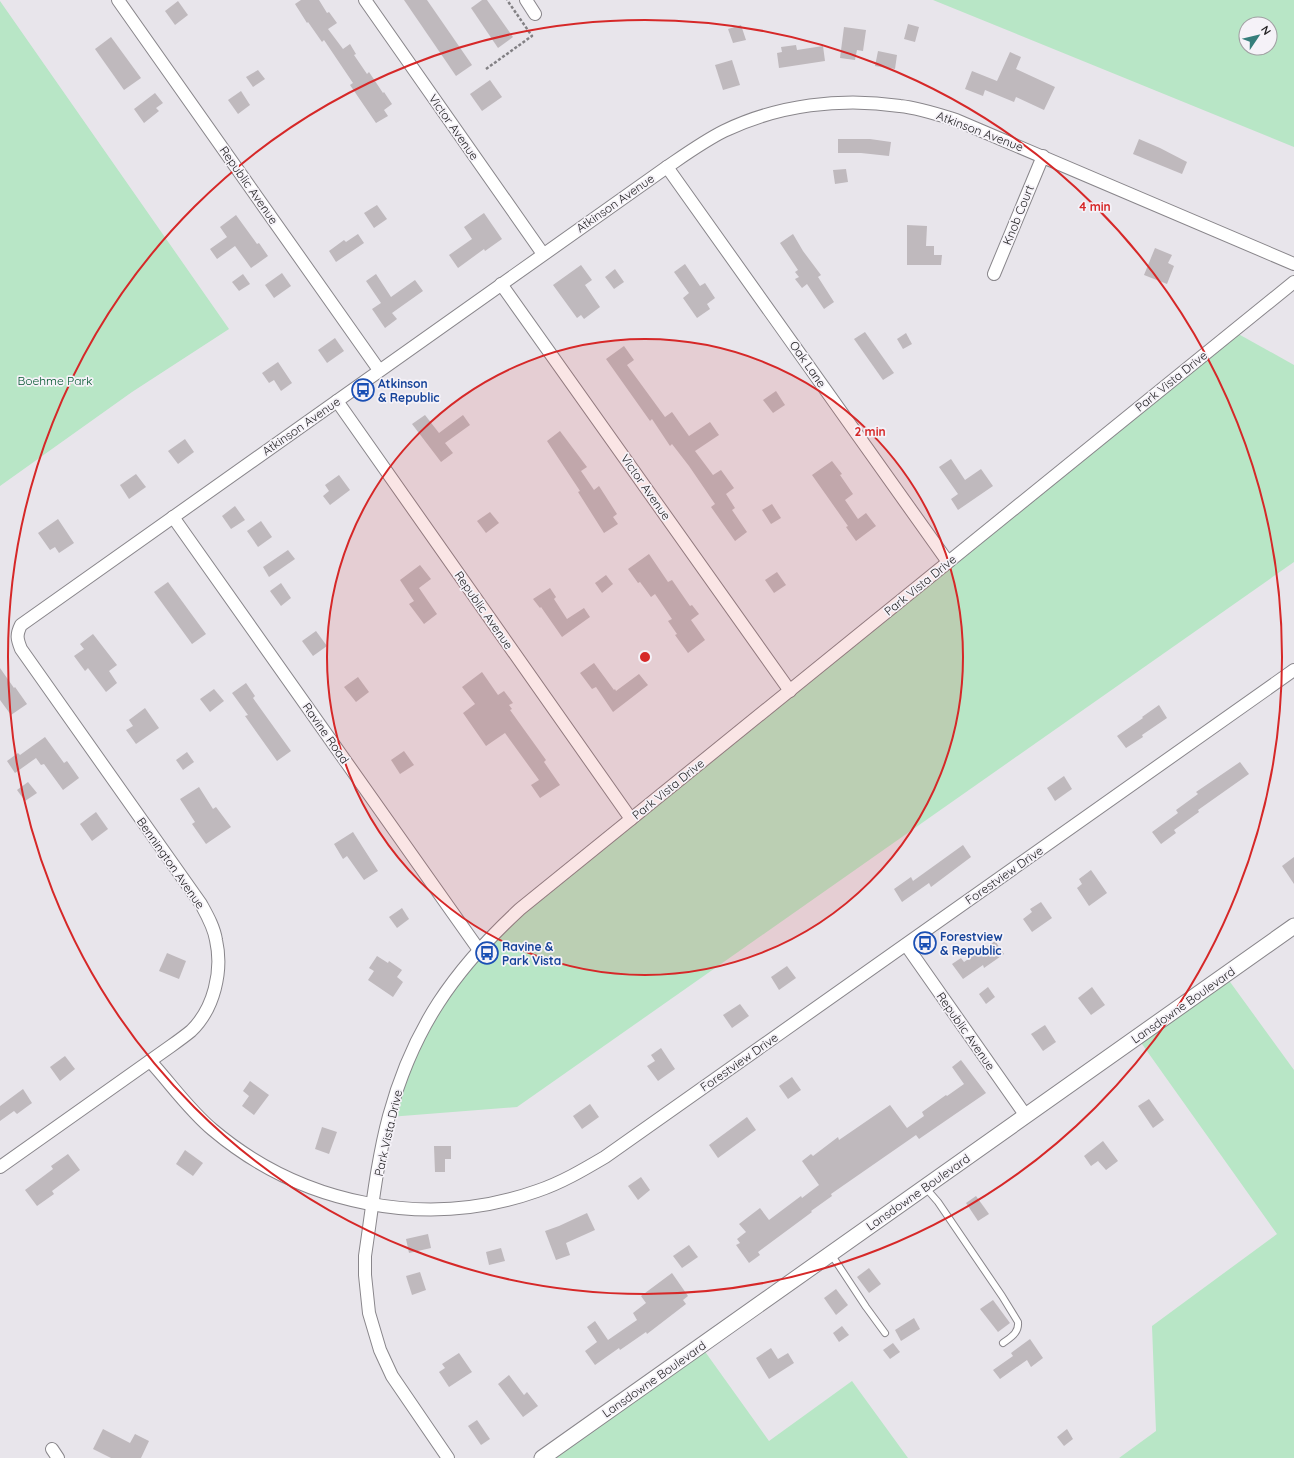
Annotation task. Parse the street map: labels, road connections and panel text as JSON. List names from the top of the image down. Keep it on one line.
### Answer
{"streets":{"street":["Victor Avenue","Atkinson Avenue","Republic Avenue","Knob Court","Oak Lane","Park Vista Drive","Ravine Road","Bennington Avenue","Forestview Drive","Lansdowne Boulevard"]},"crossings":[["Victor Avenue","Atkinson Avenue"],["Victor Avenue","Park Vista Drive"],["Atkinson Avenue","Republic Avenue"],["Atkinson Avenue","Knob Court"],["Atkinson Avenue","Oak Lane"],["Atkinson Avenue","Ravine Road"],["Atkinson Avenue","Bennington Avenue"],["Republic Avenue","Park Vista Drive"],["Republic Avenue","Forestview Drive"],["Republic Avenue","Lansdowne Boulevard"],["Oak Lane","Park Vista Drive"],["Park Vista Drive","Ravine Road"],["Park Vista Drive","Forestview Drive"],["Bennington Avenue","Forestview Drive"]],"parks":["Boehme Park"],"places":{"bus stop":["Atkinson & Republic","Forestview & Republic","Ravine & Park Vista"]},"north":"top right","rings":["4 min","2 min"]}
